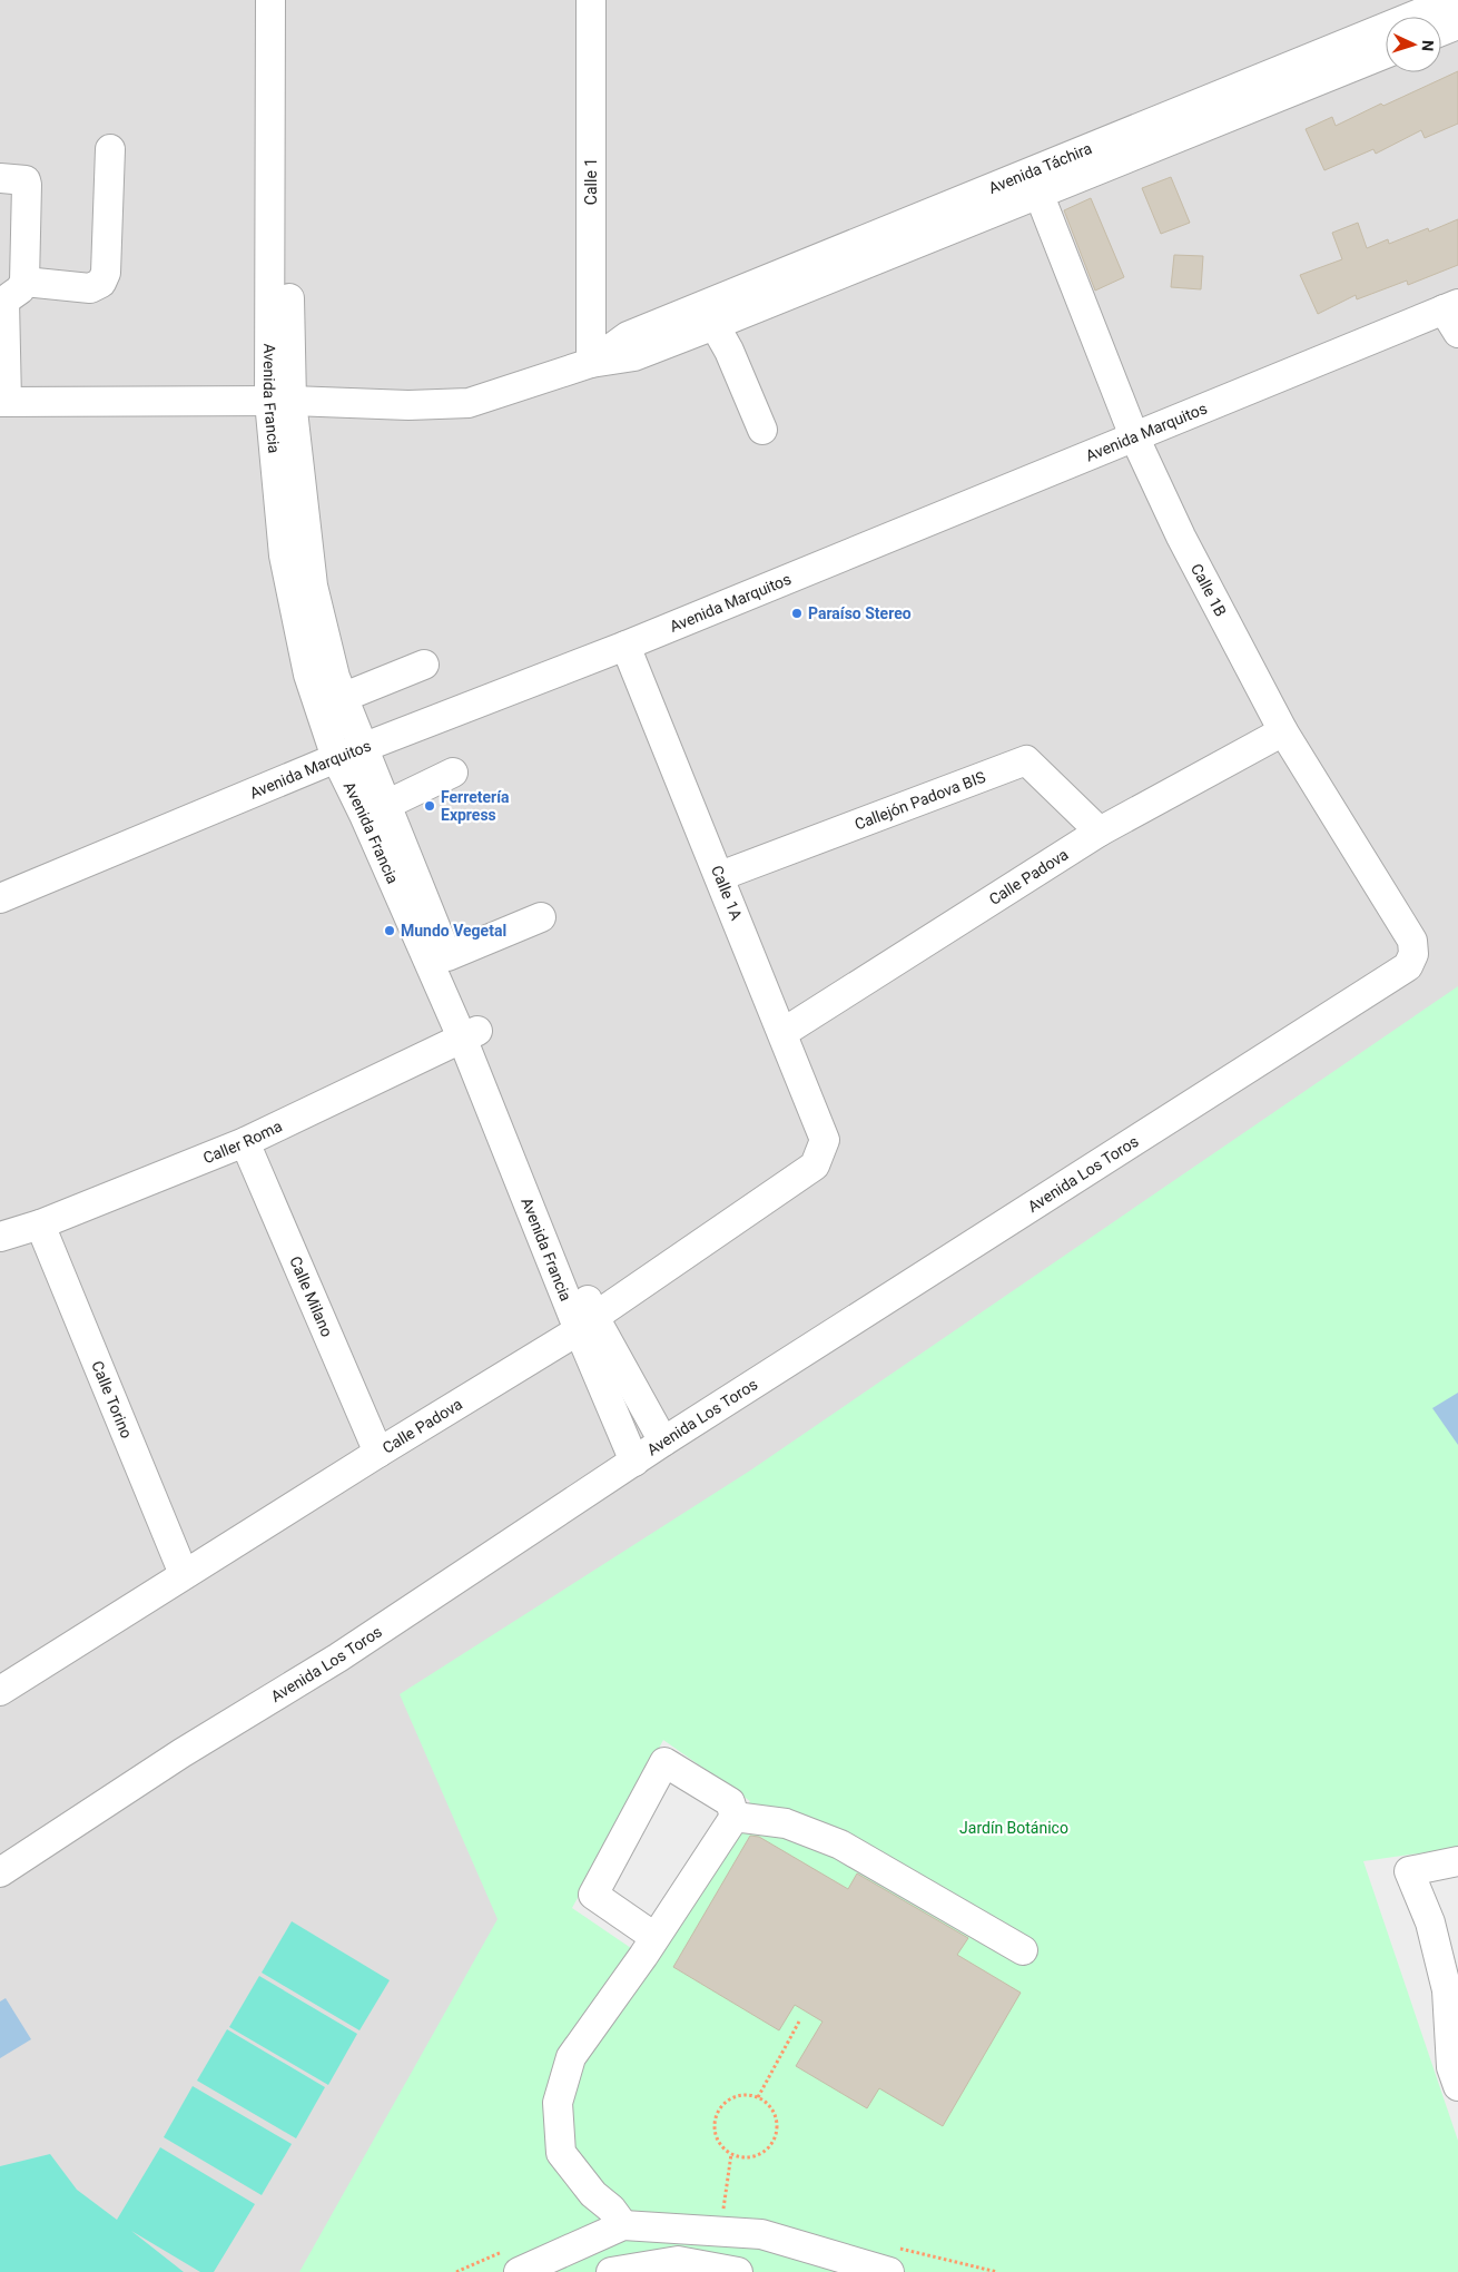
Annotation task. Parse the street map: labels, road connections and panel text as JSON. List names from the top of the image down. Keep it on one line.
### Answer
{"streets":{"street":["Avenida Táchira","Calle 1","Avenida Francia","Avenida Marquitos","Calle 1B","Callejón Padova BIS","Calle Padova","Calle 1A","Caller Roma","Avenida Los Toros","Calle Milano","Calle Torino"]},"crossings":[["Avenida Francia","Avenida Marquitos"],["Avenida Francia","Calle Padova"],["Avenida Francia","Caller Roma"],["Avenida Francia","Avenida Los Toros"],["Avenida Marquitos","Calle 1B"],["Avenida Marquitos","Calle 1A"],["Calle 1B","Calle Padova"],["Calle 1B","Avenida Los Toros"],["Callejón Padova BIS","Calle Padova"],["Callejón Padova BIS","Calle 1A"],["Calle Padova","Calle 1A"],["Calle Padova","Calle Milano"],["Calle Padova","Calle Torino"],["Caller Roma","Calle Milano"],["Caller Roma","Calle Torino"]],"parks":["Jardín Botánico"],"places":["Paraíso Stereo","Ferretería Express","Mundo Vegetal"],"north":"right"}
